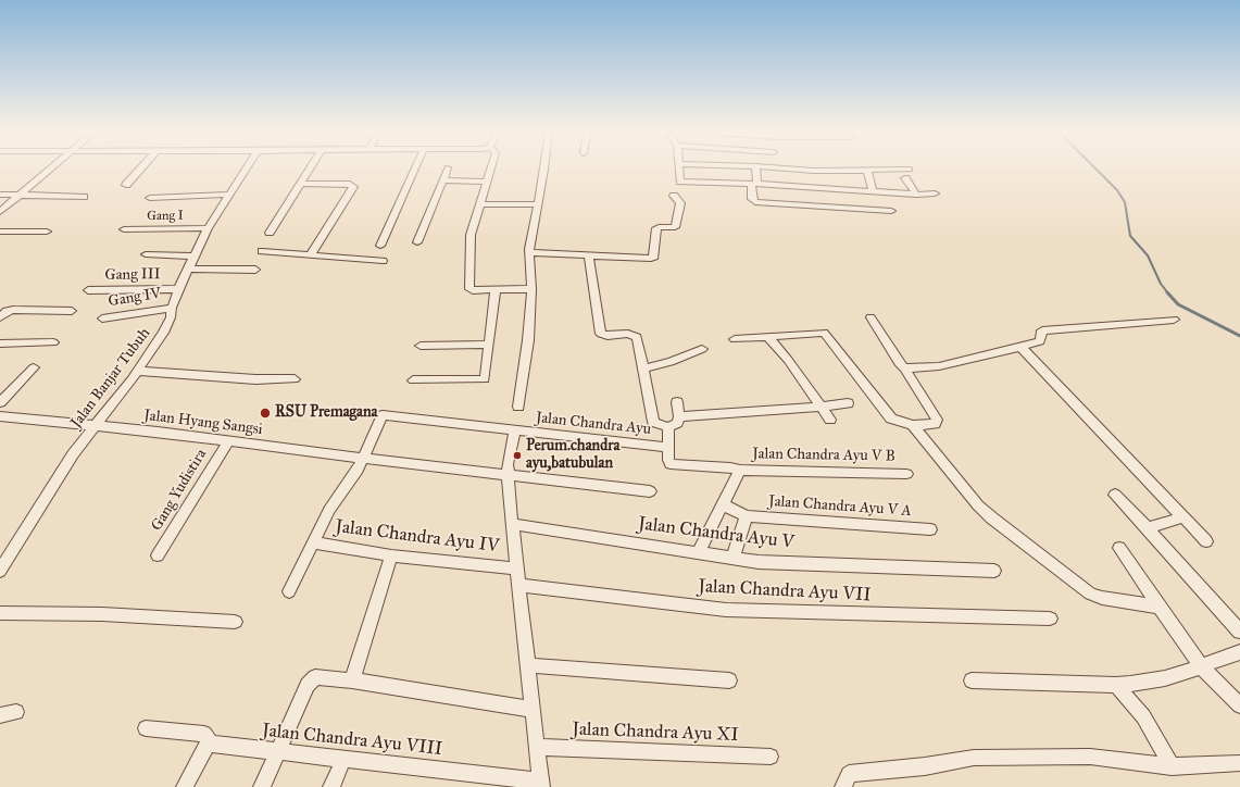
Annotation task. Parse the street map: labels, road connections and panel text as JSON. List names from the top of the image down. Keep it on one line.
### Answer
{"streets":{"street":["Gang I","Gang III","Gang IV","Jalan Banjar Tubuh","Jalan Hyang Sangsi","Jalan Chandra Ayu","Jalan Chandra Ayu V B","Gang Yudistira","Jalan Chandra Ayu V A","Jalan Chandra Ayu V","Jalan Chandra Ayu IV","Jalan Chandra Ayu VII","Jalan Chandra Ayu XI","Jalan Chandra Ayu VIII"]},"crossings":[["Gang I","Jalan Banjar Tubuh"],["Gang III","Jalan Banjar Tubuh"],["Gang IV","Jalan Banjar Tubuh"],["Jalan Banjar Tubuh","Jalan Hyang Sangsi"],["Jalan Hyang Sangsi","Jalan Chandra Ayu"],["Jalan Hyang Sangsi","Gang Yudistira"],["Jalan Chandra Ayu","Jalan Chandra Ayu V B"]],"places":["RSU Premagana","Perum.chandra ayu,batubulan"]}
